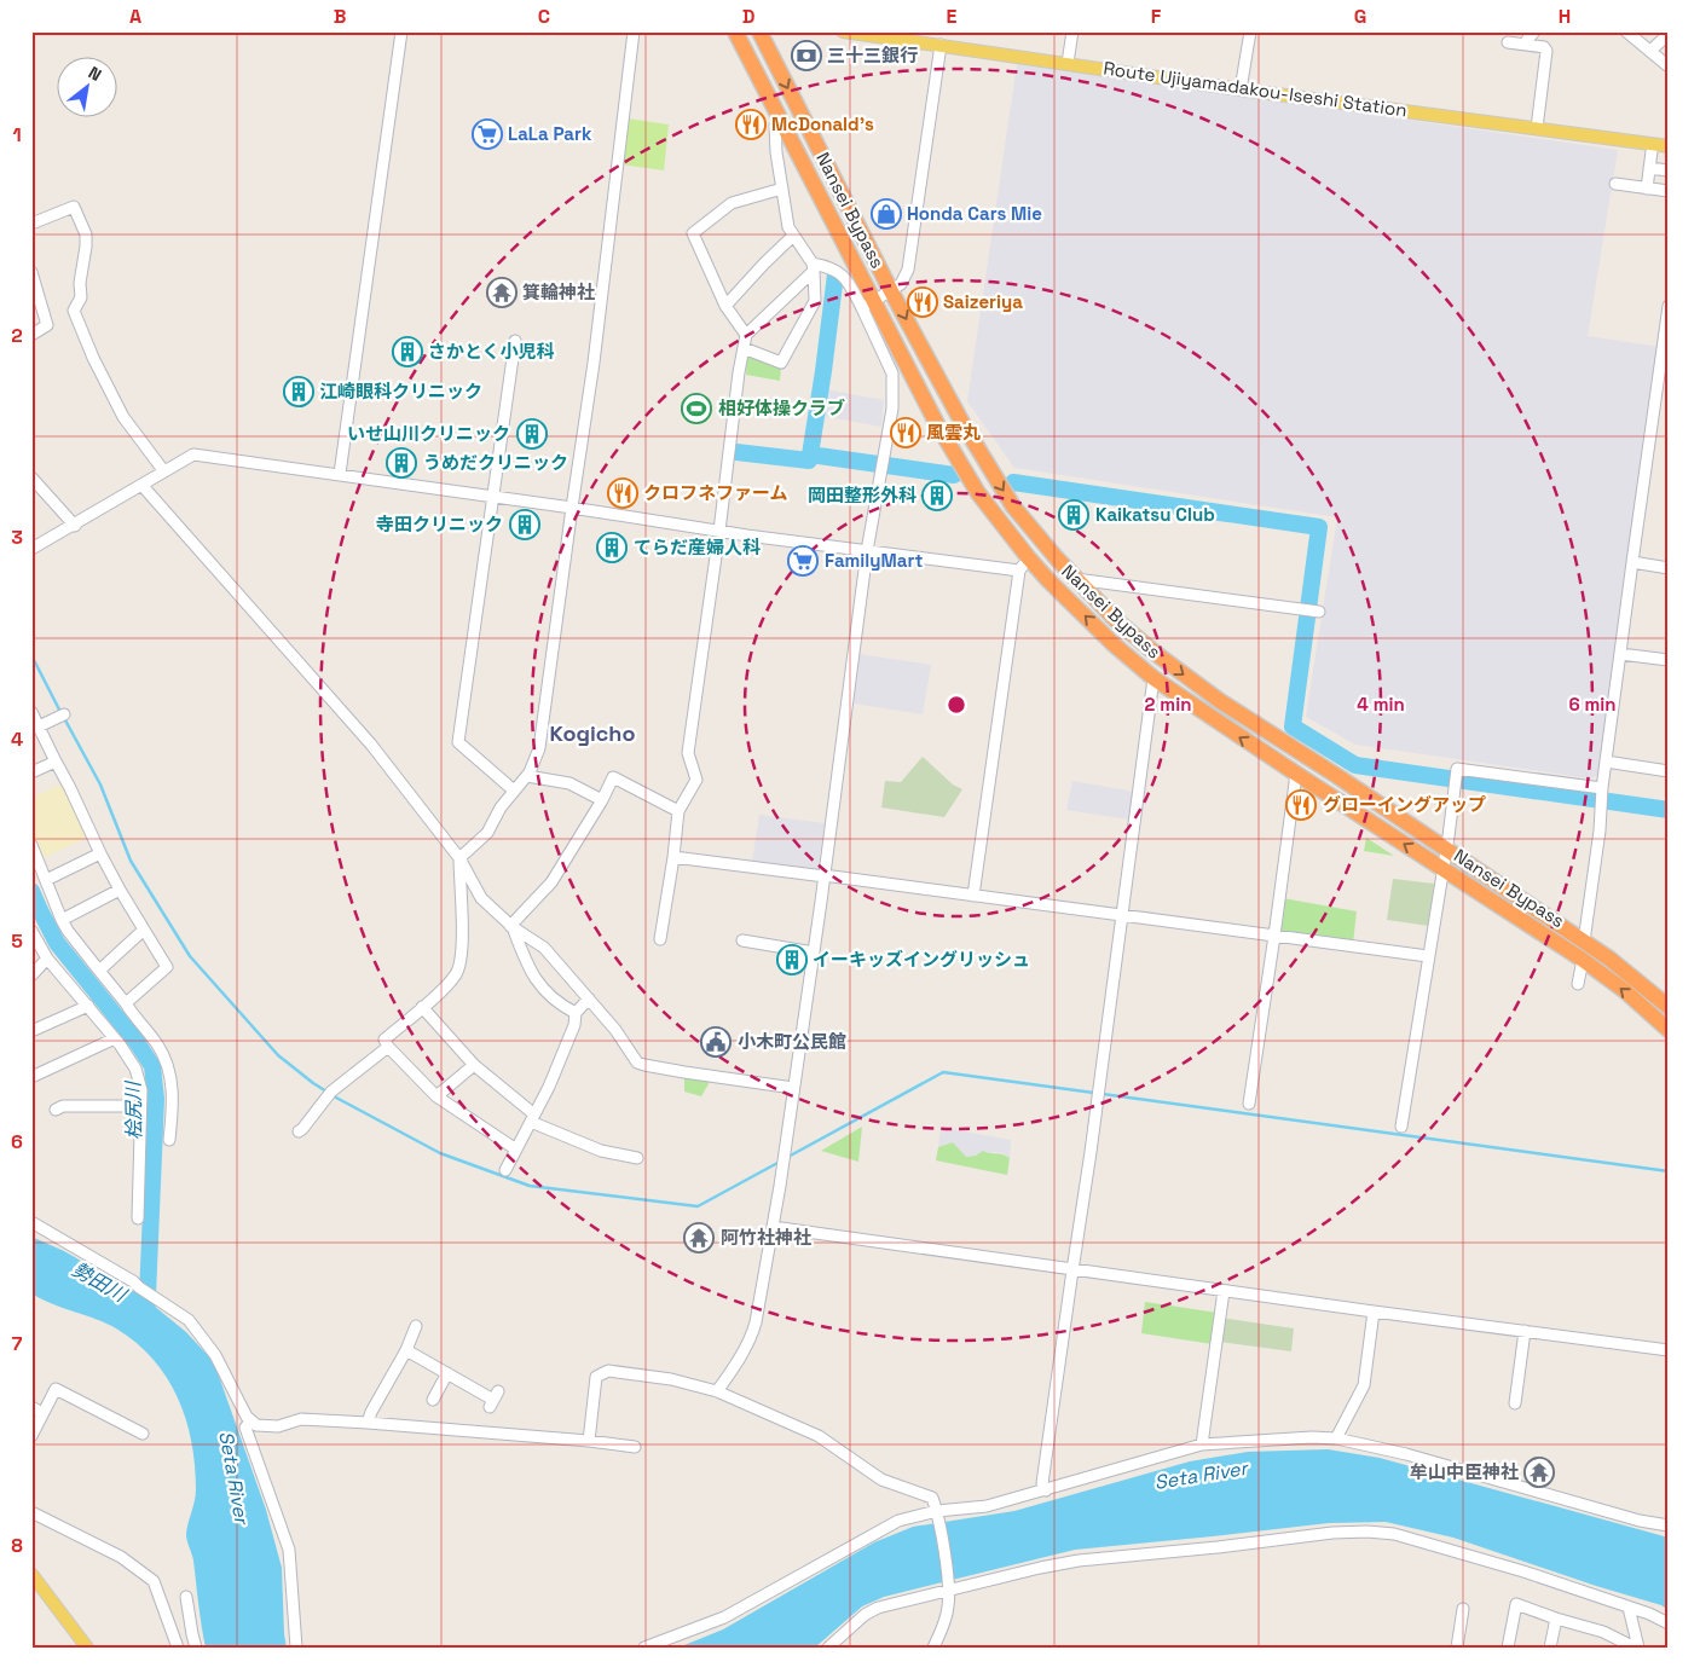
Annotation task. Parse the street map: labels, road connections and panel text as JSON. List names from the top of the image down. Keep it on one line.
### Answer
{"streets":{"highway":["Nansei Bypass"],"main road":["Route Ujiyamadakou-Iseshi Station"]},"districts":["Kogicho"],"water":["桧尻川","勢田川","Seta River"],"places":{"bank":["三十三銀行"],"restaurant":["McDonald's","Saizeriya","風雲丸","クロフネファーム","グローイングアップ"],"supermarket":["LaLa Park","FamilyMart"],"shop":["Honda Cars Mie"],"temple":["箕輪神社","阿竹社神社","牟山中臣神社"],"building":["さかとく小児科","江崎眼科クリニック","いせ山川クリニック","うめだクリニック","岡田整形外科","Kaikatsu Club","寺田クリニック","てらだ産婦人科","イーキッズイングリッシュ"],"sports":["相好体操クラブ"],"public building":["小木町公民館"]},"north":"top right","grid":{"columns":["A","B","C","D","E","F","G","H"],"rows":["1","2","3","4","5","6","7","8"]},"rings":["2 min","4 min","6 min"]}
